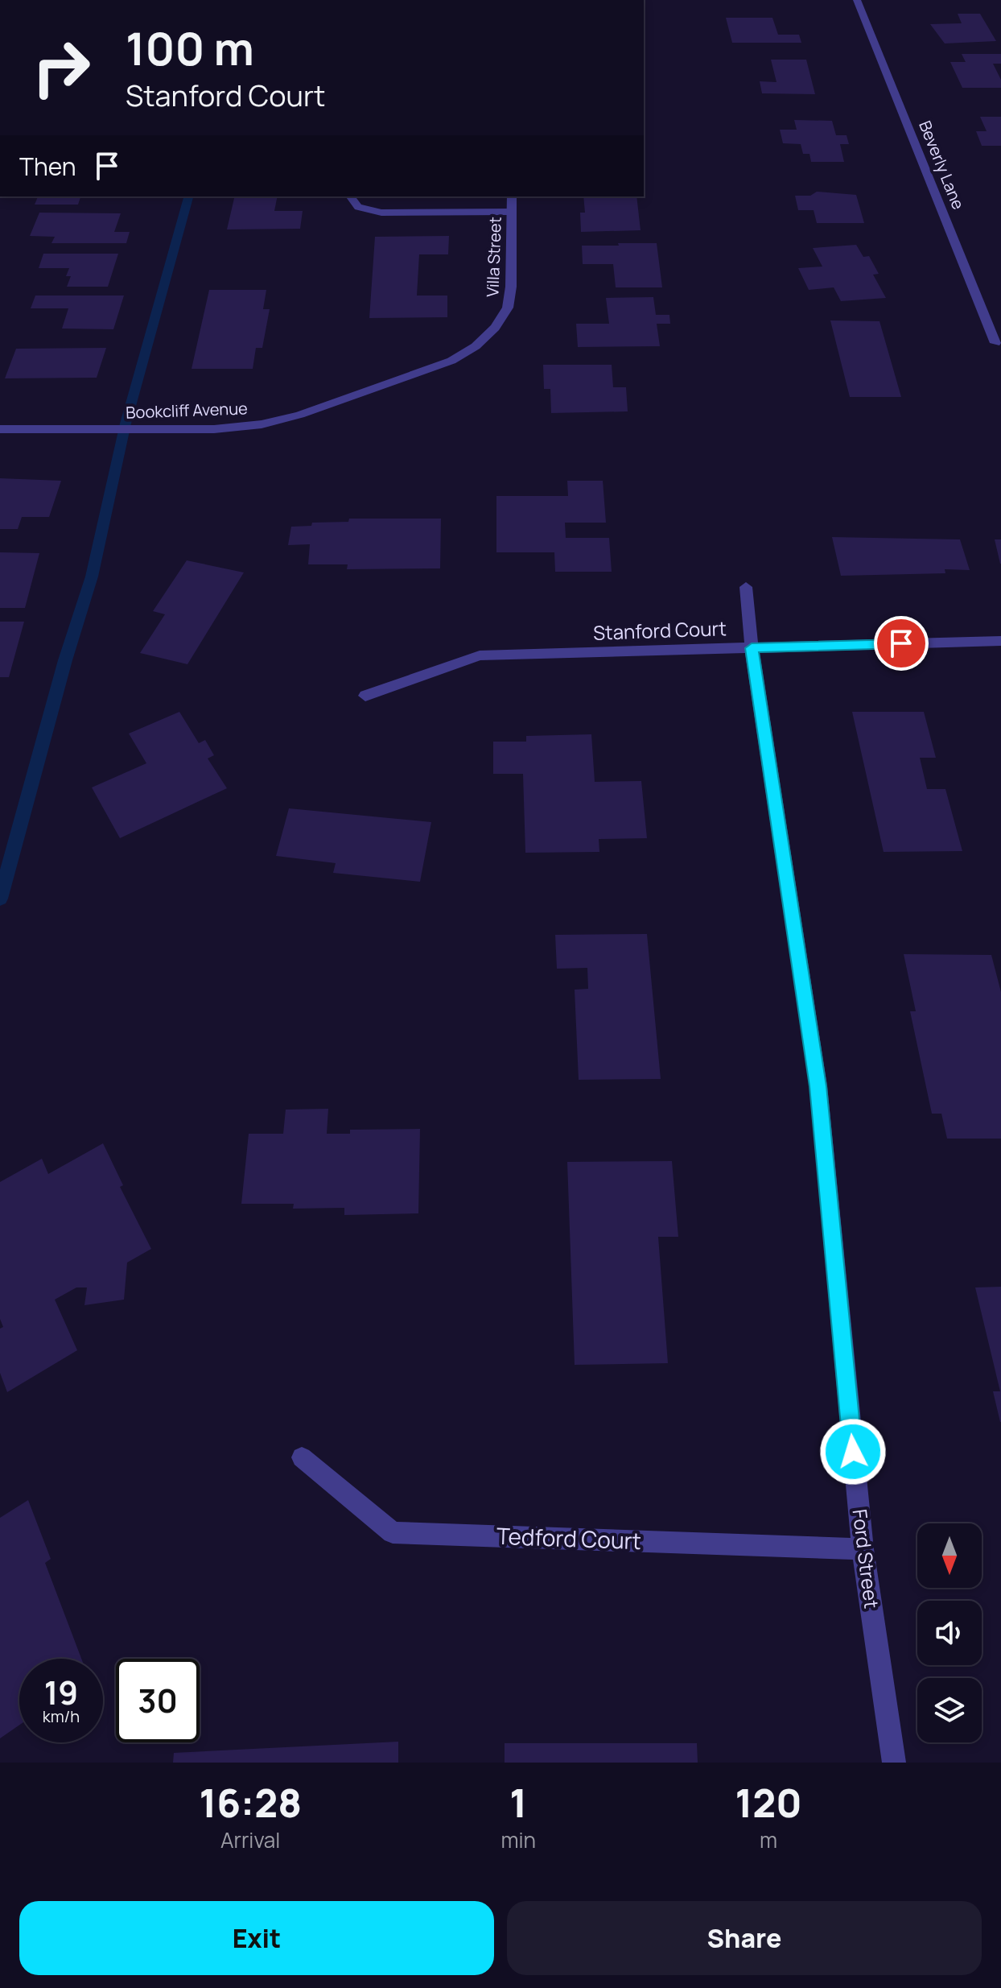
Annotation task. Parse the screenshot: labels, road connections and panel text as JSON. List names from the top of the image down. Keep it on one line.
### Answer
{"streets":{"street":["Beverly Lane","Villa Street","Bookcliff Avenue","Stanford Court","Tedford Court","Ford Street"]},"crossings":[["Villa Street","Bookcliff Avenue"],["Stanford Court","Ford Street"],["Tedford Court","Ford Street"]],"north":"bottom","page":{"turn":["100 m","Stanford Court"],"then":"Then","speed":"19 km/h","limit":"30","eta":["16:28","Arrival","1","min","120","m"],"buttons":["Exit","Share"]}}
